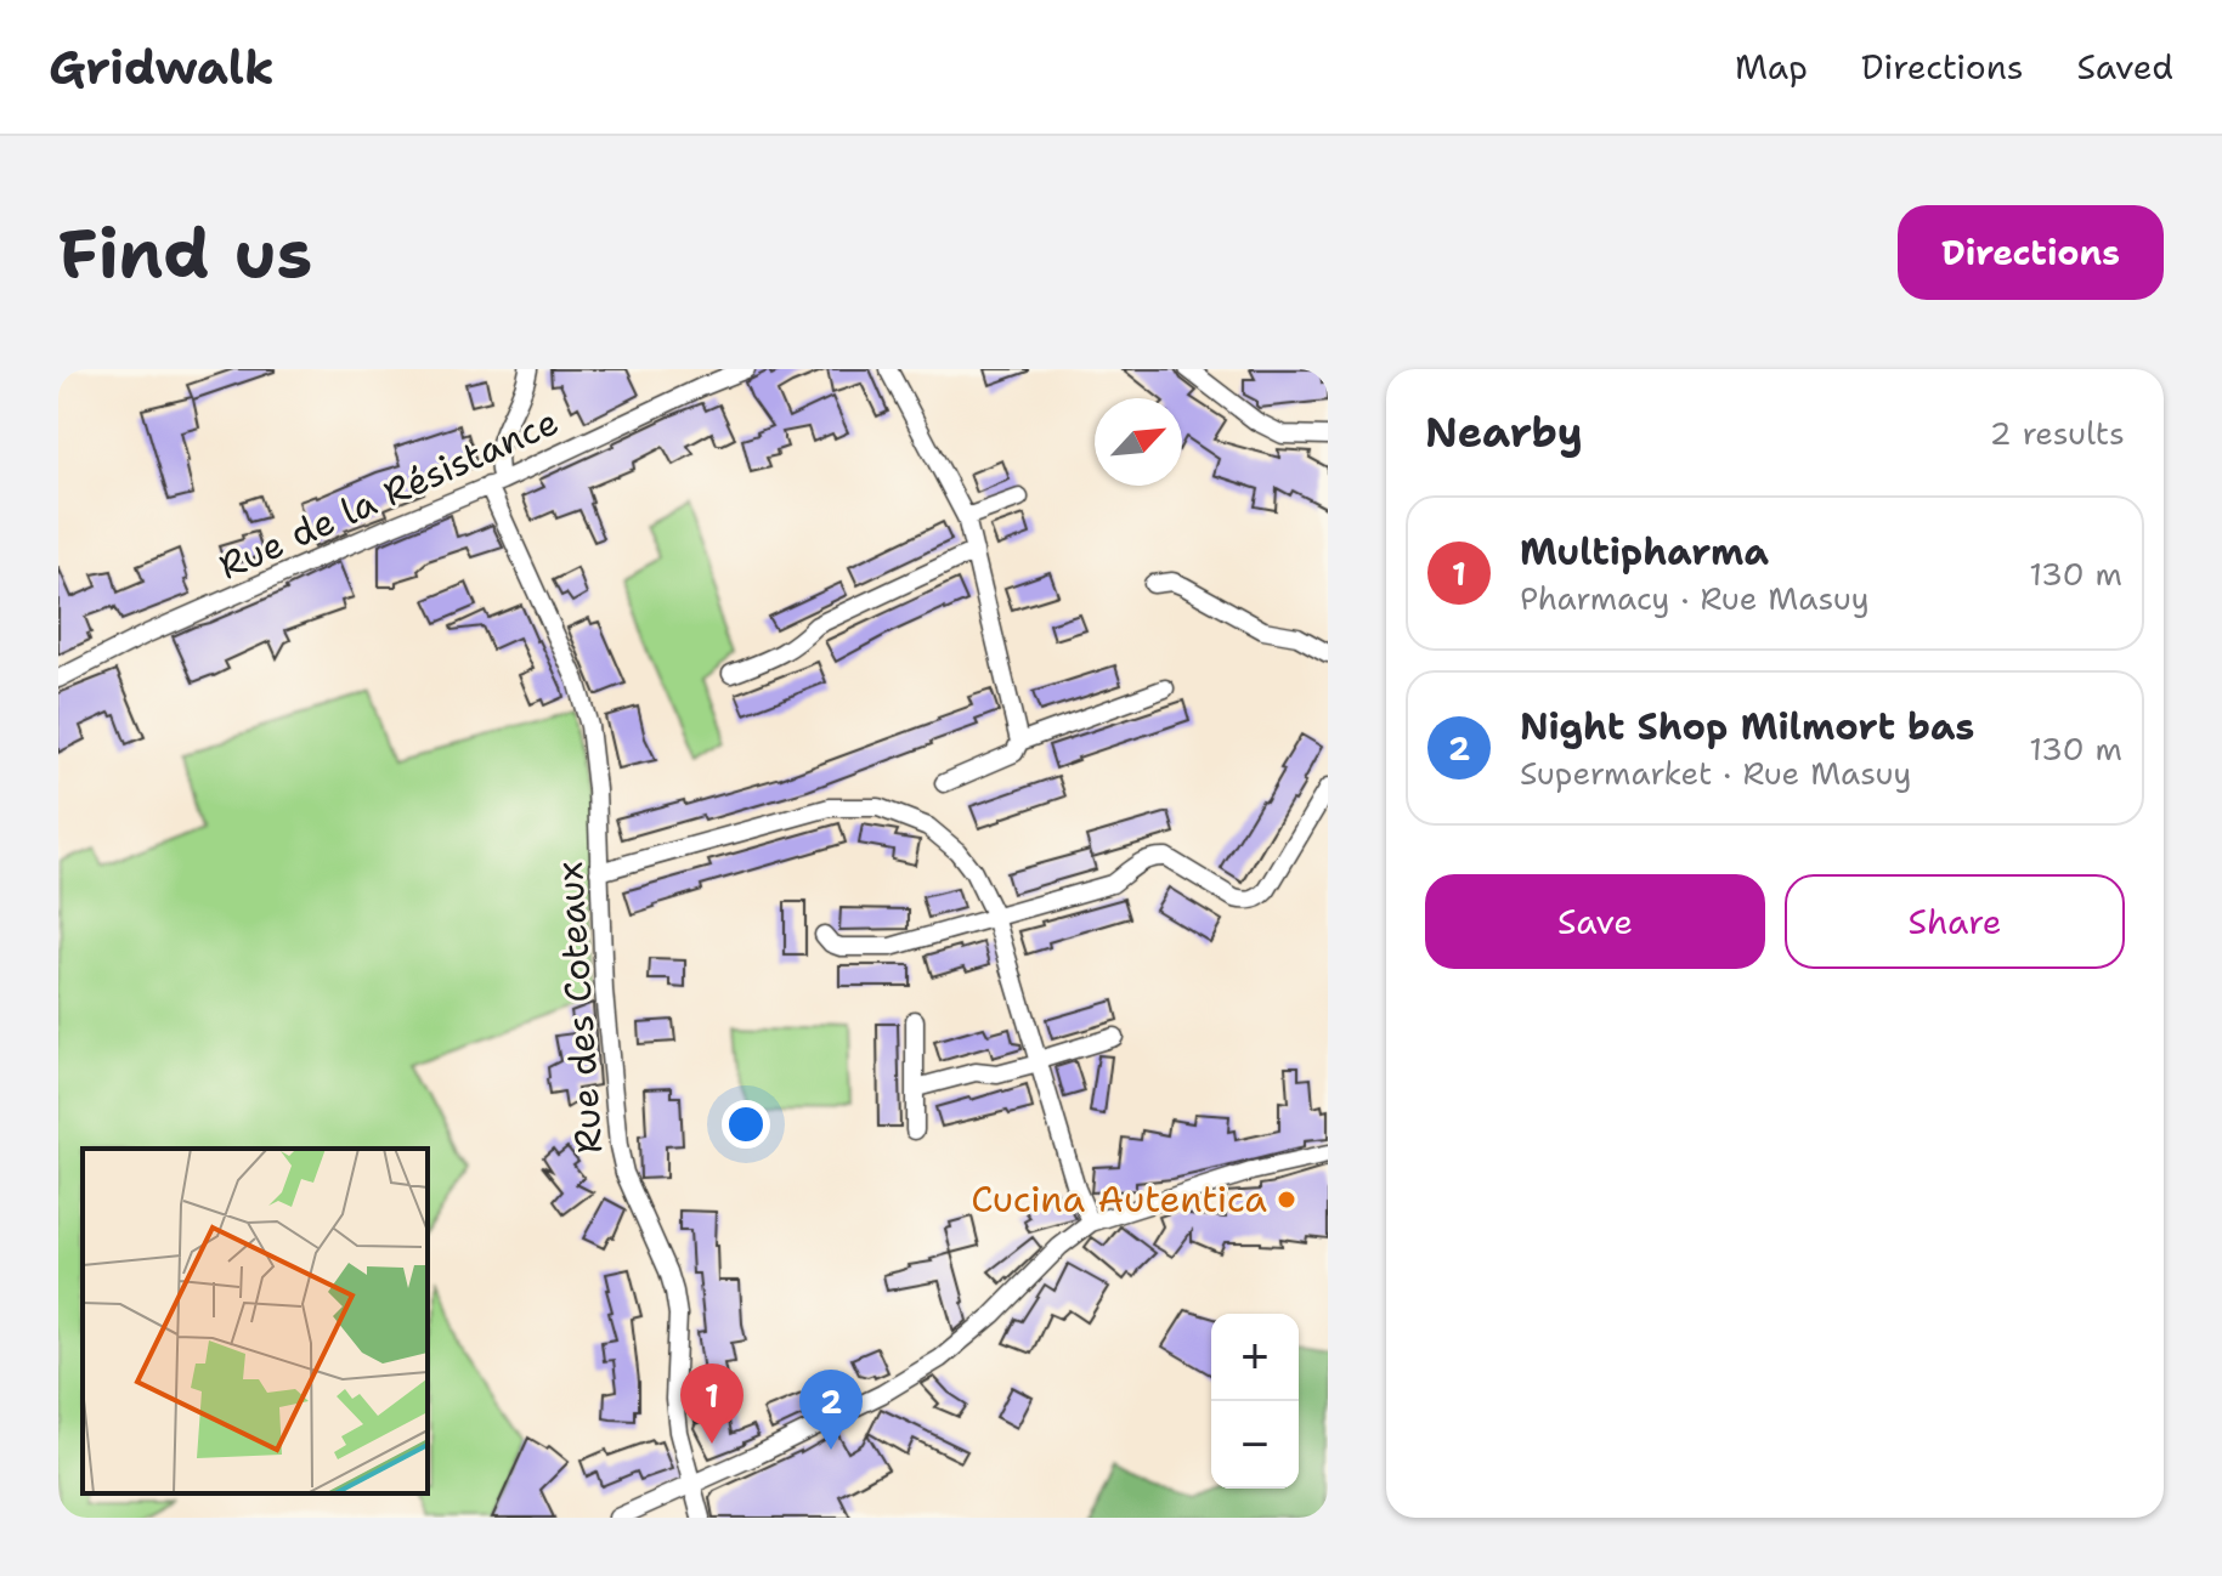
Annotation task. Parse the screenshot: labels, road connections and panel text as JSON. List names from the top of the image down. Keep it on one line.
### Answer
{"streets":{"street":["Rue de la Résistance","Rue des Coteaux"]},"crossings":[["Rue de la Résistance","Rue des Coteaux"]],"places":["Cucina Autentica"],"north":"top right","page":{"header":"Gridwalk","nav":["Map","Directions","Saved"],"buttons":["Directions",["Save","Share"]],"title":"Find us","heading":["Nearby","2 results"],"list":[{"mark":"1","name":"Multipharma","note":"Pharmacy · Rue Masuy","value":"130 m"},{"mark":"2","name":"Night Shop Milmort bas","note":"Supermarket · Rue Masuy","value":"130 m"}],"map_buttons":["+","−"],"pins":["1","2"]}}
